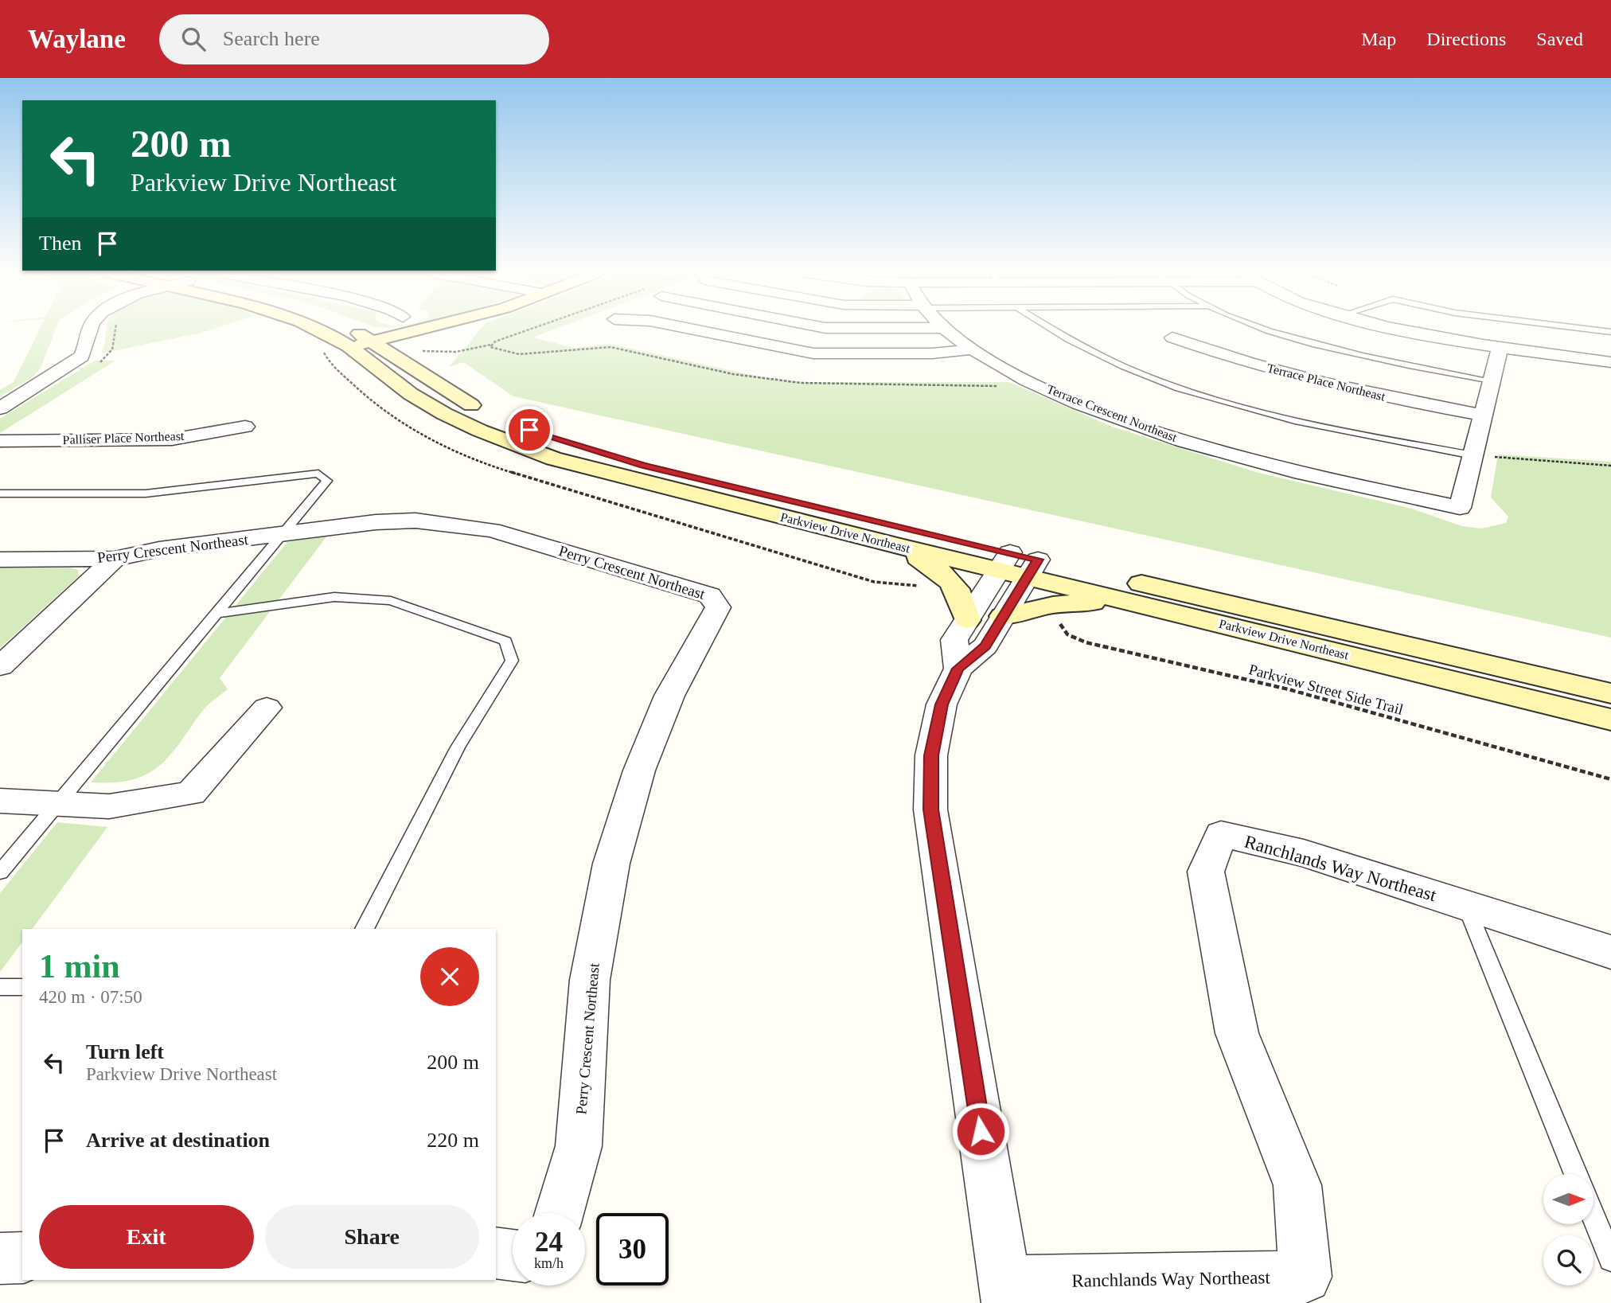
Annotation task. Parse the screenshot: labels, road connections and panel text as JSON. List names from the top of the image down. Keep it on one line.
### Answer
{"streets":{"main road":["Parkview Drive Northeast"],"street":["Terrace Place Northeast","Terrace Crescent Northeast","Palliser Place Northeast","Perry Crescent Northeast","Ranchlands Way Northeast"],"path":["Parkview Street Side Trail"]},"crossings":[["Terrace Place Northeast","Terrace Crescent Northeast"]],"north":"right","page":{"header":"Waylane","search":"Search here","nav":["Map","Directions","Saved"],"turn":["200 m","Parkview Drive Northeast"],"then":"Then","heading":["1 min","420 m · 07:50"],"list":[{"name":"Turn left","note":"Parkview Drive Northeast","value":"200 m"},{"name":"Arrive at destination","value":"220 m"}],"buttons":["Exit","Share"],"speed":"24 km/h","limit":"30"}}
